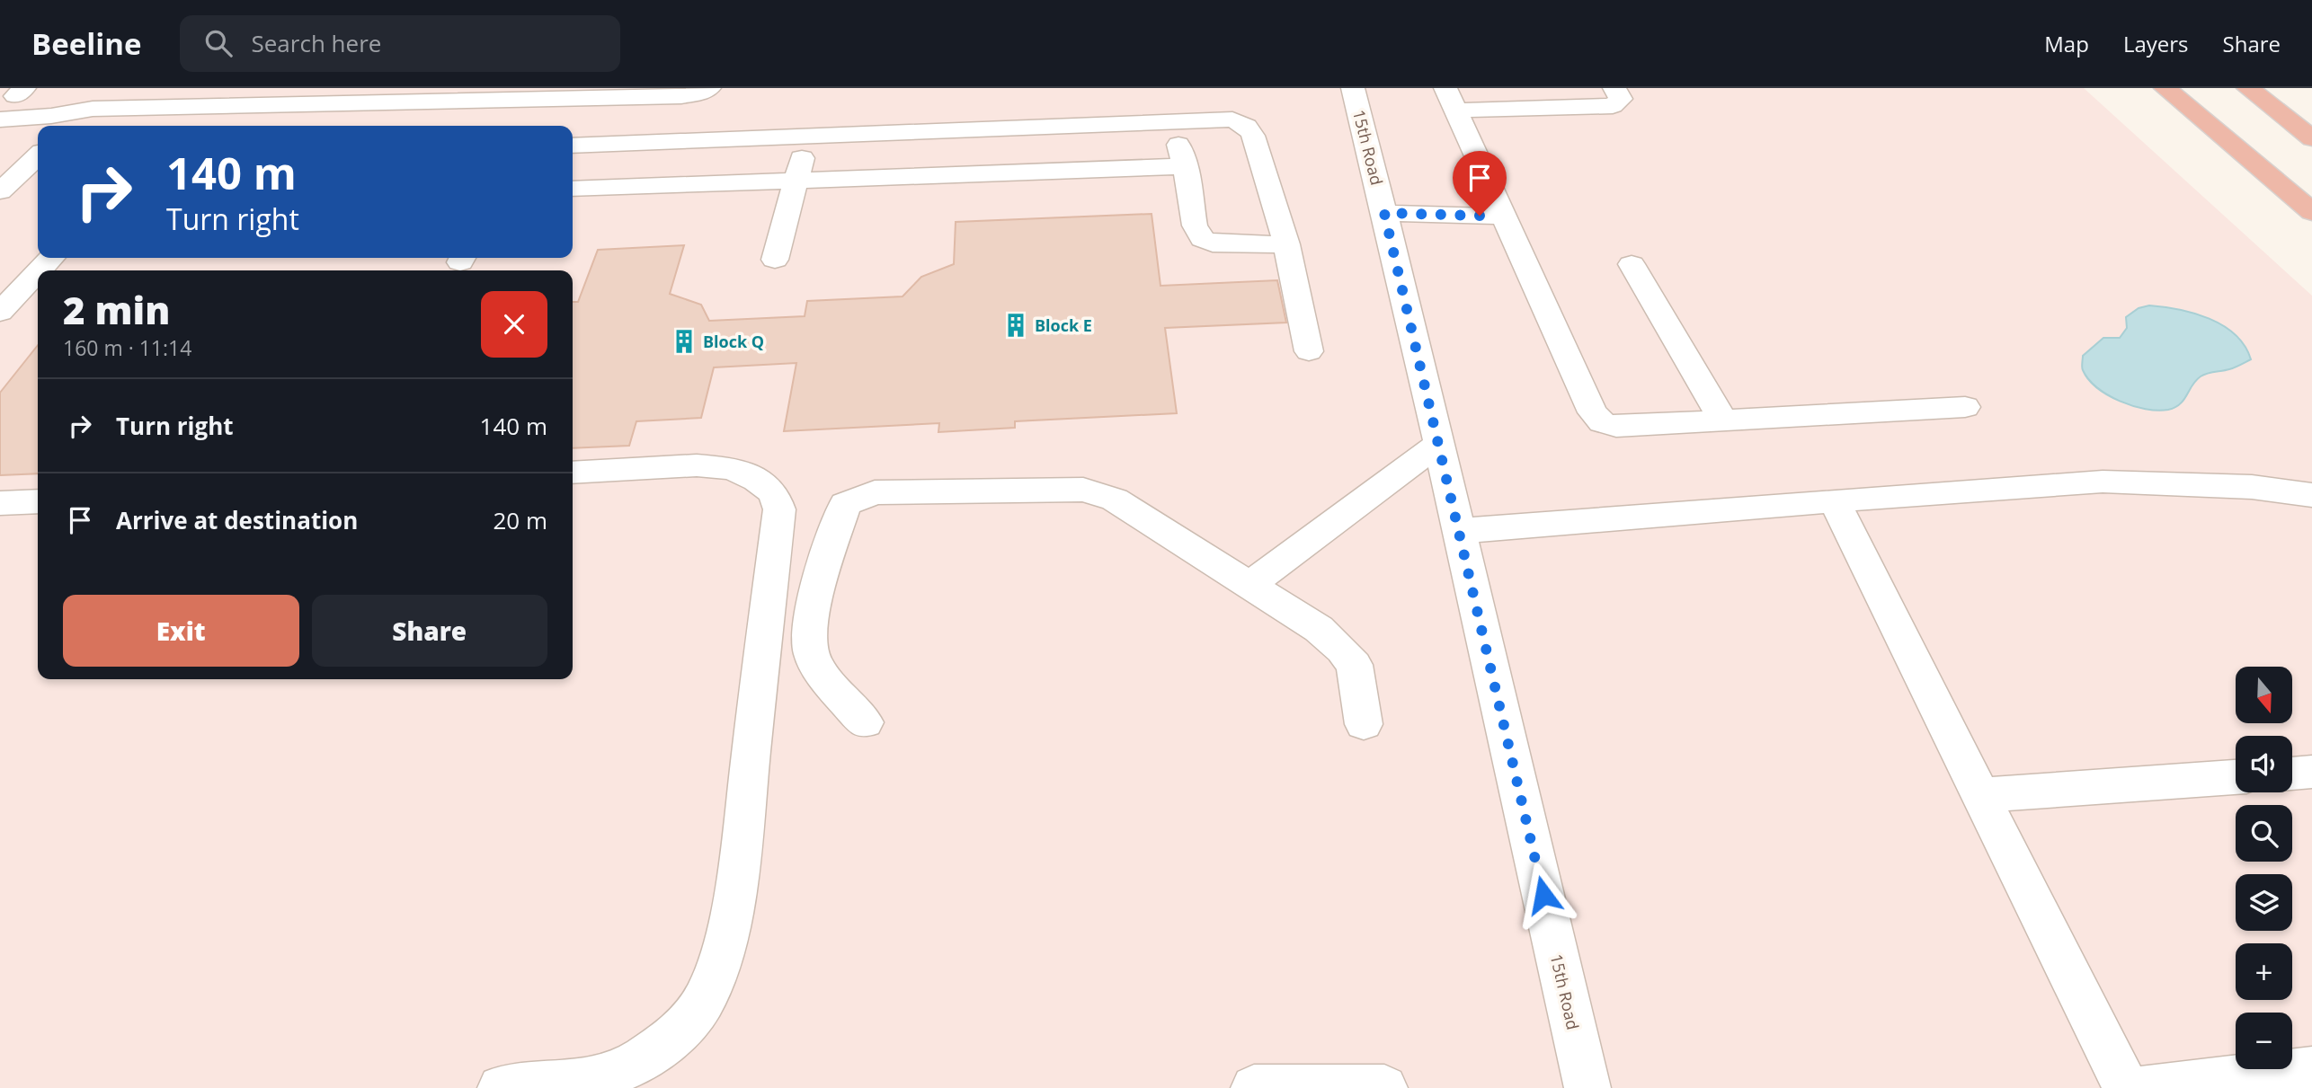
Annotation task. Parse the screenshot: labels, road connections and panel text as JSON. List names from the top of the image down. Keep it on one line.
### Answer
{"streets":{"street":["15th Road"]},"places":{"building":["Block E","Block Q"]},"north":"bottom","page":{"header":"Beeline","search":"Search here","nav":["Map","Layers","Share"],"turn":["140 m","Turn right"],"heading":["2 min","160 m · 11:14"],"list":[{"name":"Turn right","value":"140 m"},{"name":"Arrive at destination","value":"20 m"}],"buttons":["Exit","Share"],"map_buttons":["+","−"]}}
